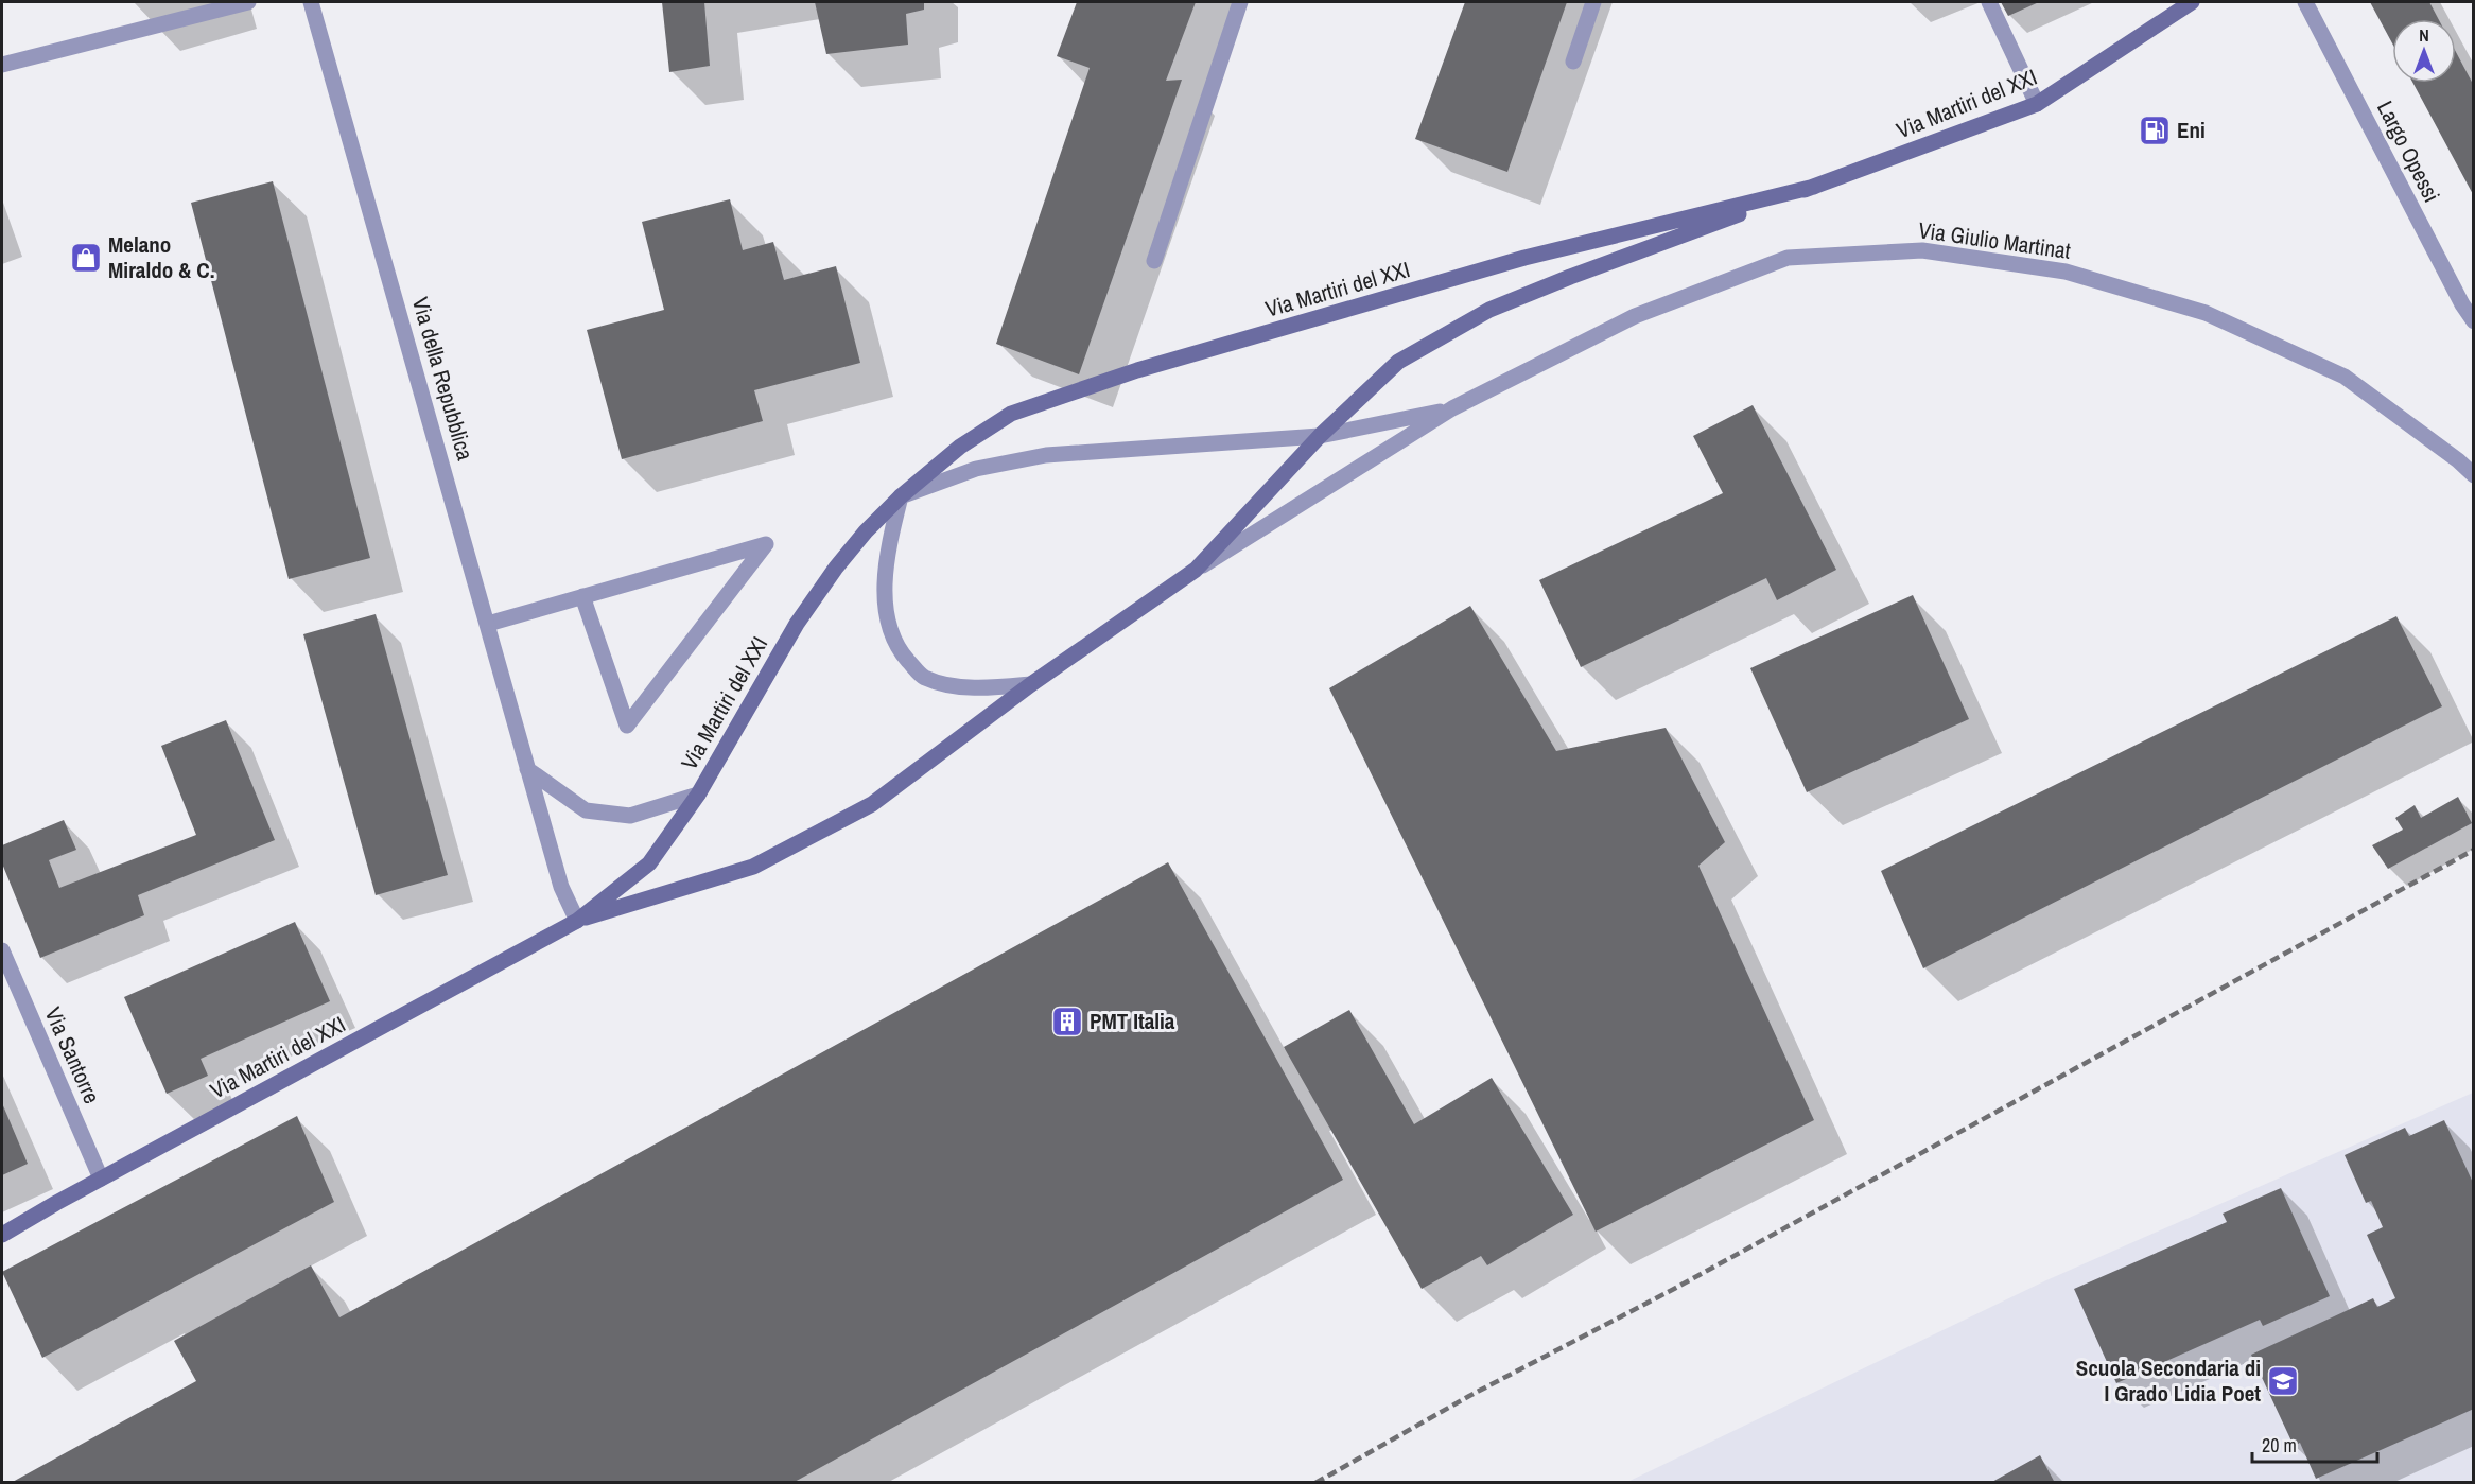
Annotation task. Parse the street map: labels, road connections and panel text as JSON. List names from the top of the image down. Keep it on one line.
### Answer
{"streets":{"street":["Via Martiri del XXI","Largo Opessi","Via Giulio Martinat","Via della Repubblica","Via Santorre"]},"crossings":[["Via Martiri del XXI","Via Giulio Martinat"],["Via Martiri del XXI","Via della Repubblica"],["Via Martiri del XXI","Via Santorre"]],"places":{"fuel station":["Eni"],"shop":["Melano Miraldo & C."],"building":["PMT Italia"],"school or university":["Scuola Secondaria di I Grado Lidia Poet"]},"scale_bar":"20 m","north":"top"}
